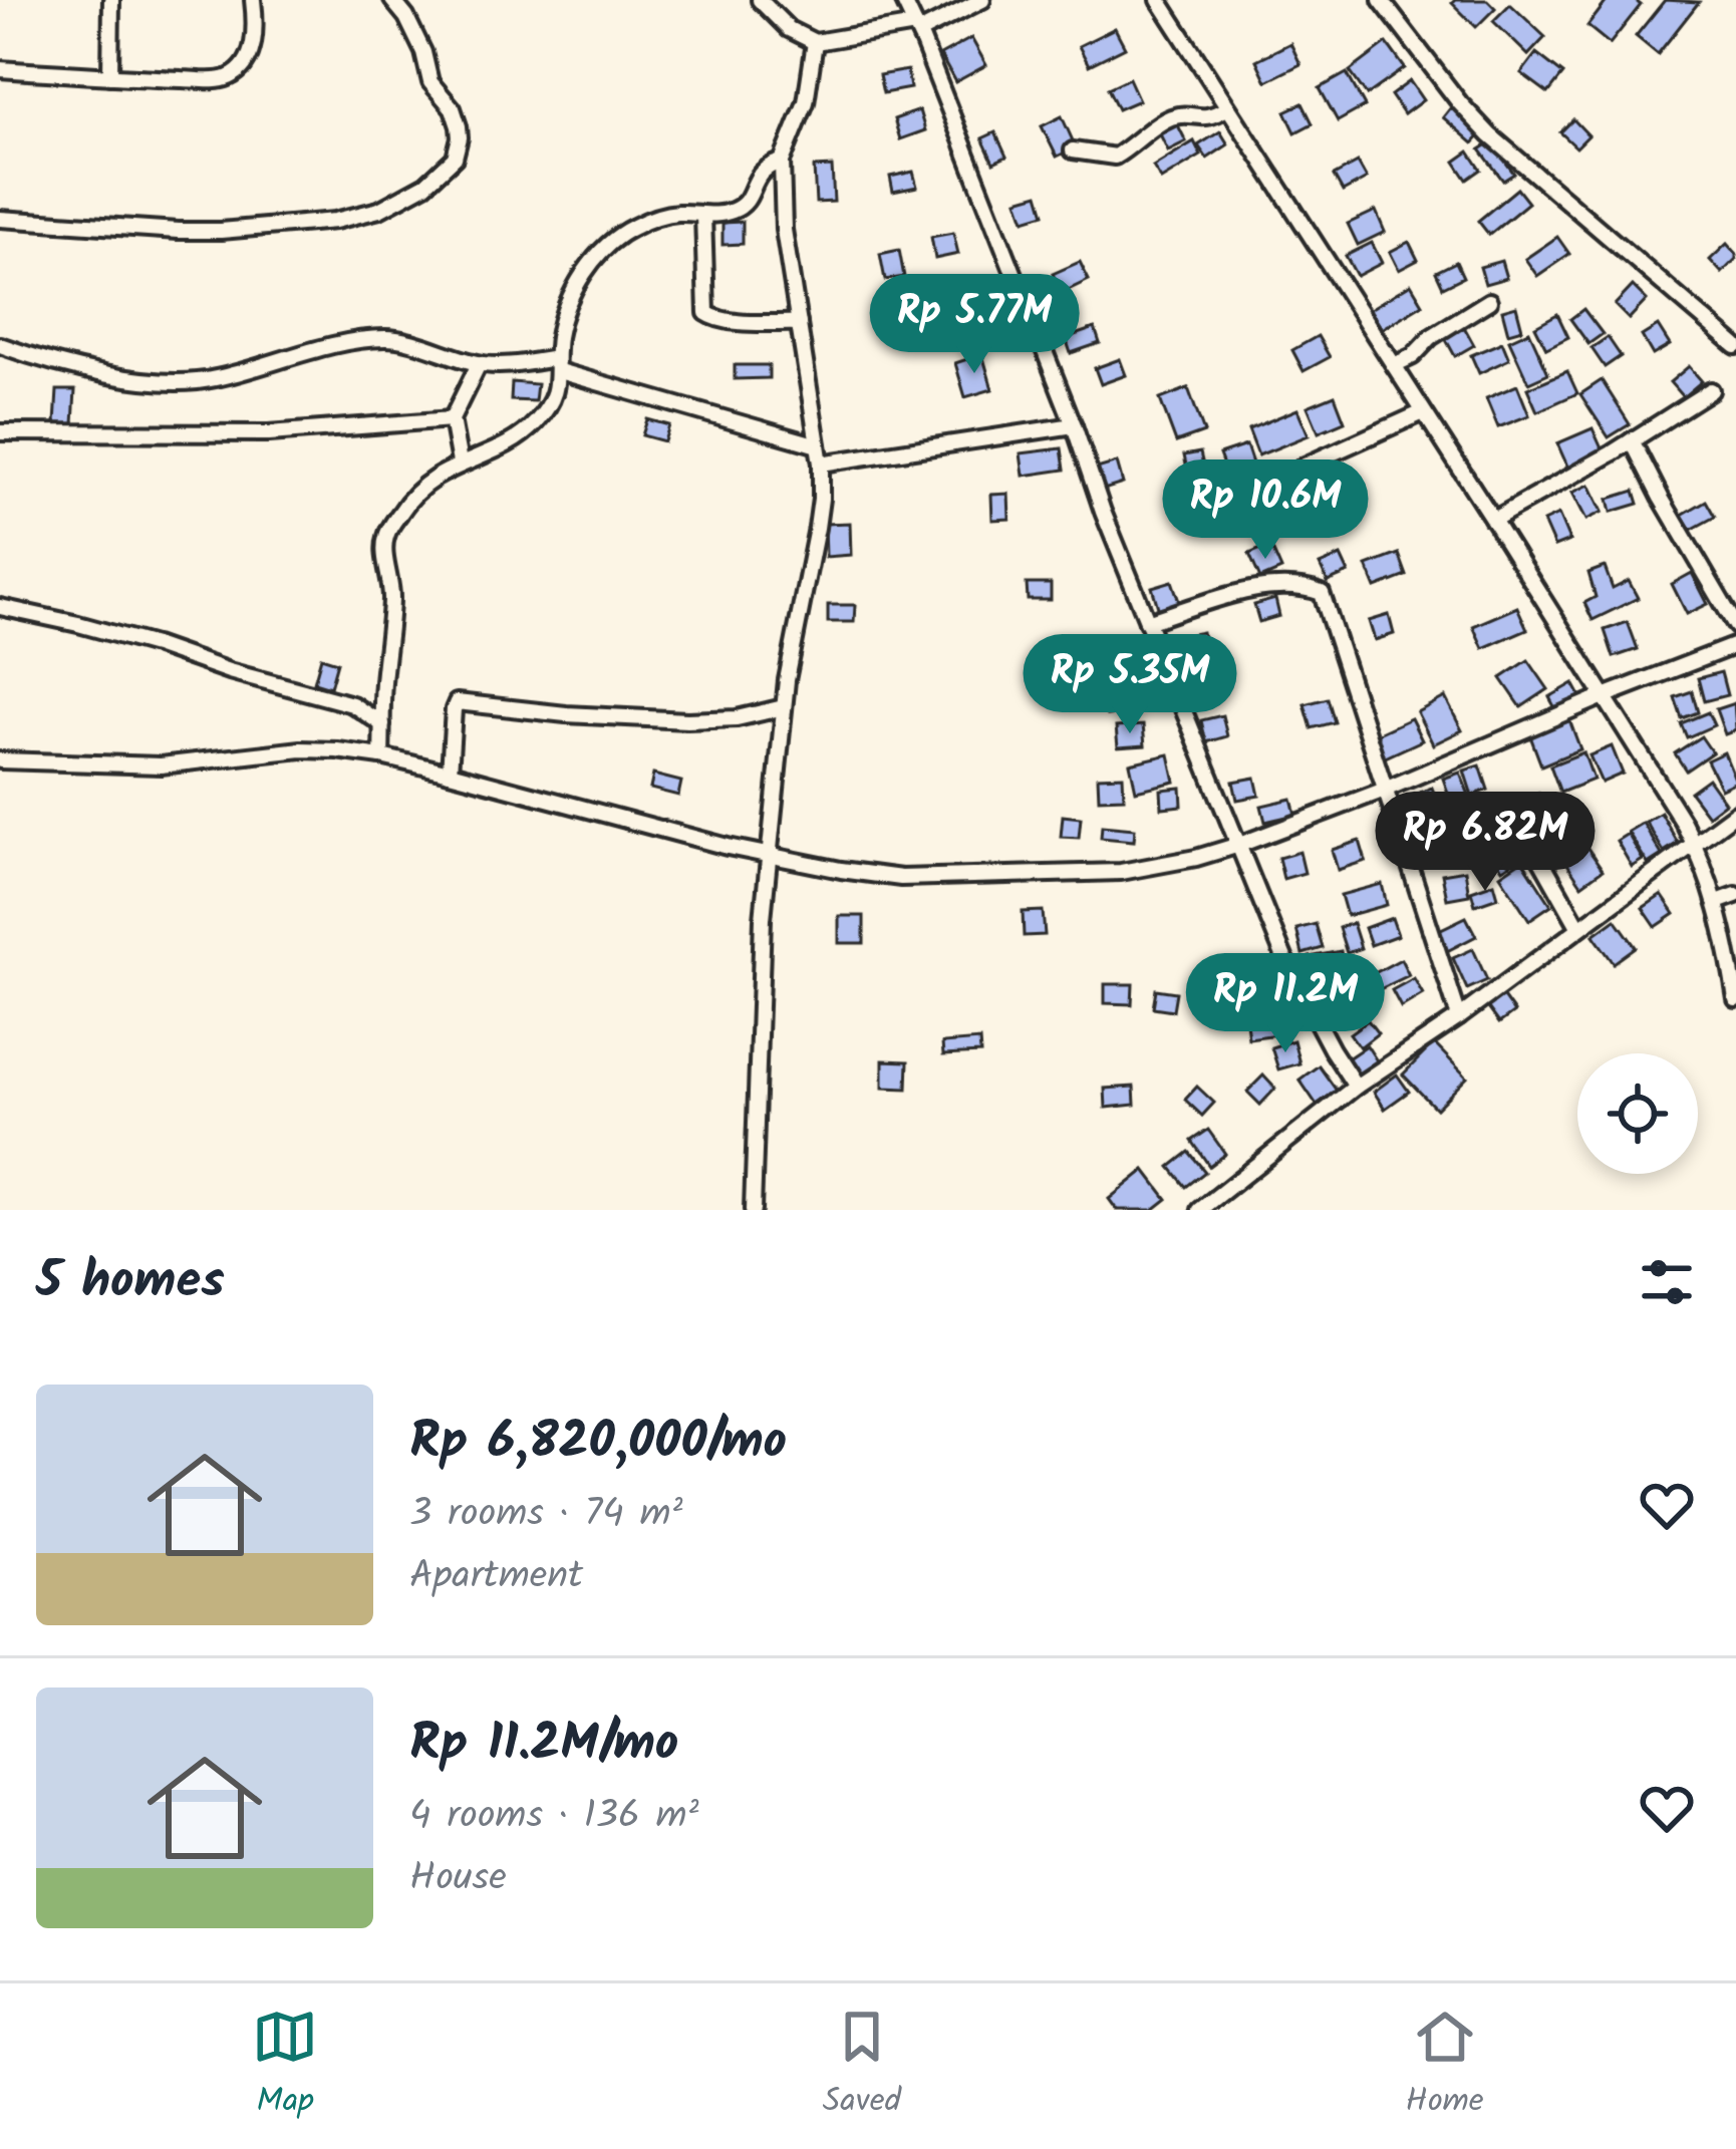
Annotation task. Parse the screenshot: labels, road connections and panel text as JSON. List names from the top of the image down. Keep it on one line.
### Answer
{"page":{"price":["Rp 5.77M","Rp 10.6M","Rp 5.35M","Rp 6.82M","Rp 11.2M"],"heading":"5 homes","list":[{"name":"Rp 6,820,000/mo","note":"3 rooms · 74 m² · Apartment"},{"name":"Rp 11.2M/mo","note":"4 rooms · 136 m² · House"}],"tabs":["Map","Saved","Home"]}}
